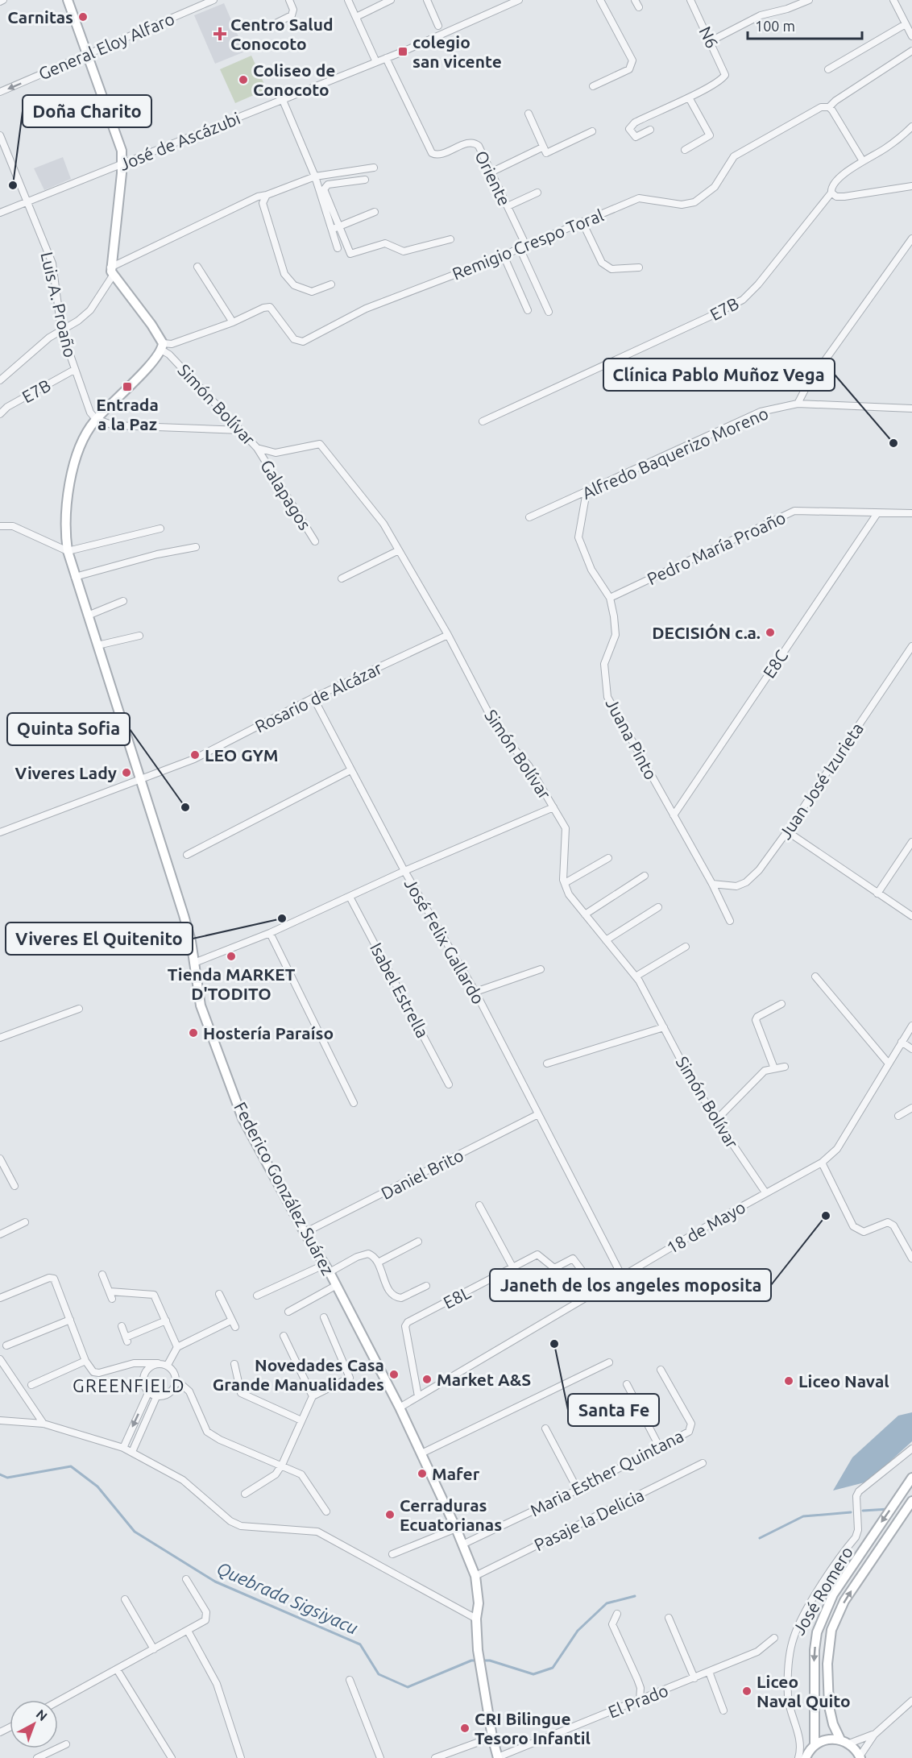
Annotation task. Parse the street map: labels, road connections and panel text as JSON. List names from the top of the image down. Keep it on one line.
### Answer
{"streets":{"street":["N6","General Eloy Alfaro","José de Ascázubi","Oriente","Remigio Crespo Toral","Luis A. Proaño","E7B","Simón Bolívar","Alfredo Baquerizo Moreno","Galapagos","Pedro María Proaño","E8C","Rosario de Alcázar","Juana Pinto","Juan José Izurieta","José Felix Gallardo","Isabel Estrella","Daniel Brito","Federico González Suárez","18 de Mayo","E8L","Maria Esther Quintana","Pasaje la Delicia","José Romero","El Prado"]},"crossings":[["José de Ascázubi","Oriente"],["José de Ascázubi","Luis A. Proaño"],["Oriente","Remigio Crespo Toral"],["Remigio Crespo Toral","Simón Bolívar"],["Luis A. Proaño","E7B"],["Simón Bolívar","Galapagos"],["Simón Bolívar","Rosario de Alcázar"],["Simón Bolívar","18 de Mayo"],["Alfredo Baquerizo Moreno","Juana Pinto"],["Pedro María Proaño","E8C"],["Pedro María Proaño","Juana Pinto"],["E8C","Juana Pinto"],["Rosario de Alcázar","José Felix Gallardo"],["Rosario de Alcázar","Federico González Suárez"],["Juana Pinto","Juan José Izurieta"],["José Felix Gallardo","Daniel Brito"],["José Felix Gallardo","18 de Mayo"],["Daniel Brito","Federico González Suárez"],["Federico González Suárez","18 de Mayo"],["Federico González Suárez","Maria Esther Quintana"],["Federico González Suárez","Pasaje la Delicia"],["Federico González Suárez","El Prado"],["18 de Mayo","E8L"]],"one_way":["General Eloy Alfaro"],"districts":["GREENFIELD"],"water":["Quebrada Sigsiyacu"],"places":{"other":["Carnitas","Coliseo de Conocoto","Doña Charito","Clínica Pablo Muñoz Vega","DECISIÓN c.a.","LEO GYM","Viveres Lady","Quinta Sofia","Viveres El Quitenito","Tienda MARKET D'TODITO","Hostería Paraíso","Janeth de los angeles moposita","Santa Fe","Novedades Casa Grande Manualidades","Market A&S","Liceo Naval","Mafer","Cerraduras Ecuatorianas","Liceo Naval Quito","CRI Bilingue Tesoro Infantil"],"health":["Centro Salud Conocoto"],"transit":["colegio san vicente","Entrada a la Paz"]},"scale_bar":"100 m","north":"top right"}
